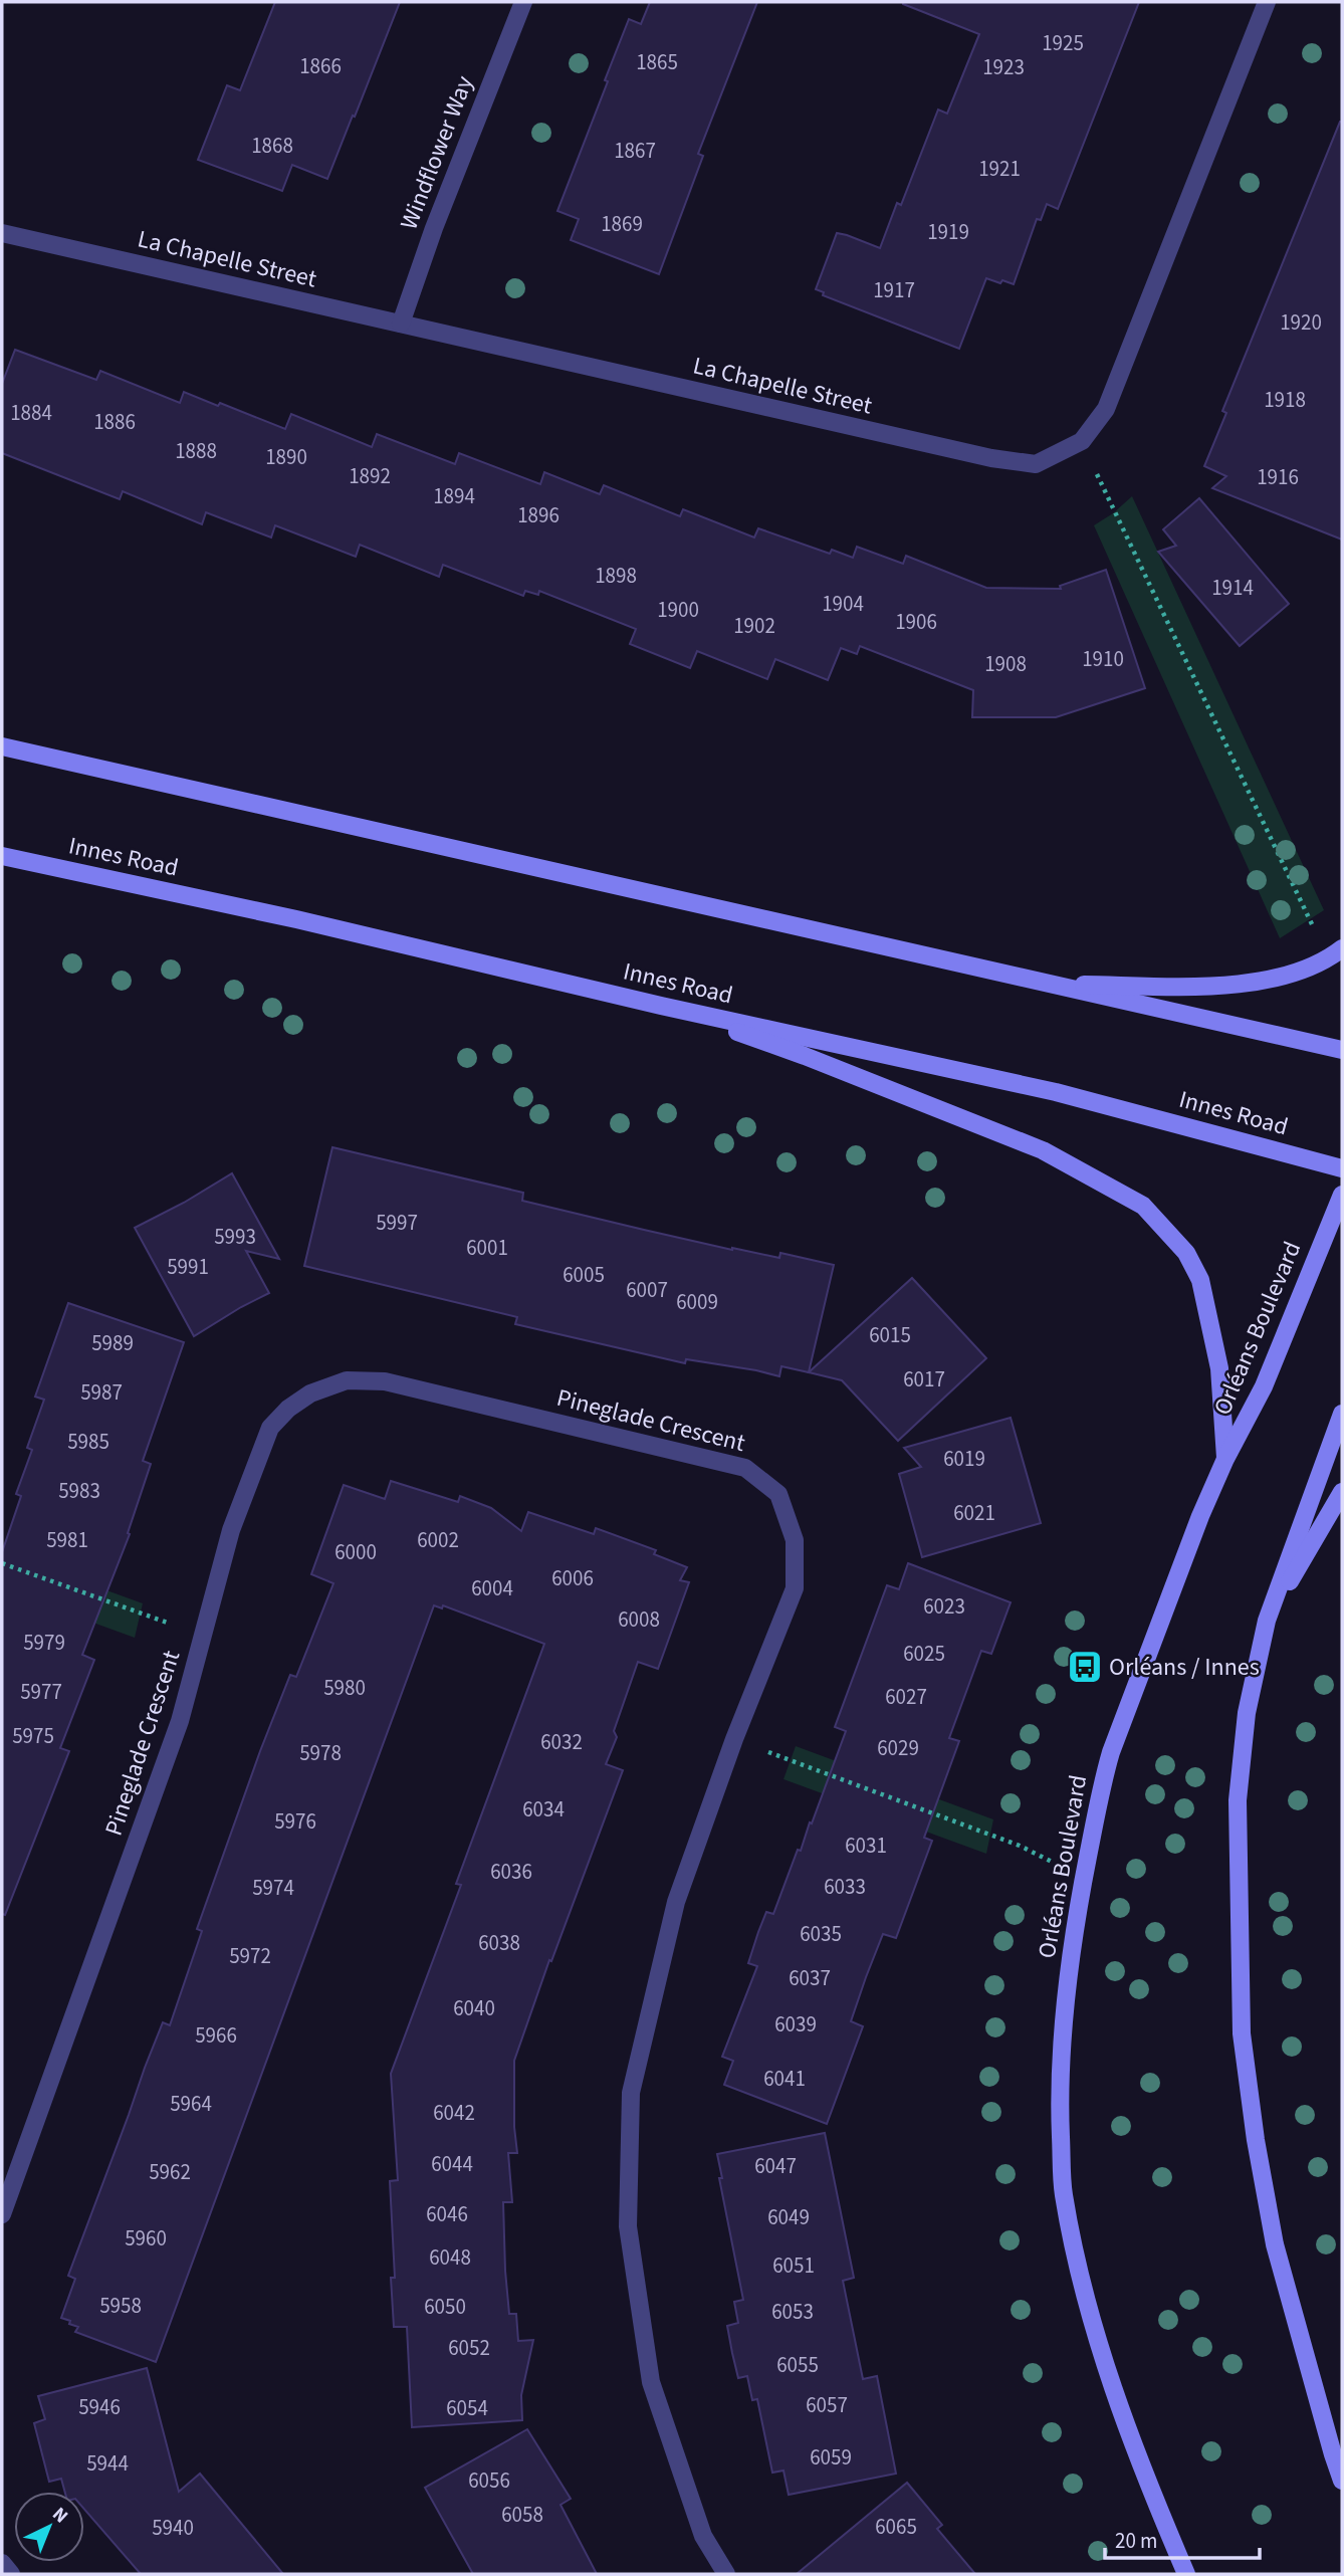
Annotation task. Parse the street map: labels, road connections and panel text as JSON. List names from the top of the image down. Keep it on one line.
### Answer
{"streets":{"main road":["Innes Road","Orléans Boulevard"],"street":["Windflower Way","La Chapelle Street","Pineglade Crescent"]},"crossings":[["Windflower Way","La Chapelle Street"]],"places":{"bus stop":["Orléans / Innes"]},"house_numbers":["1925","1865","1866","1923","1868","1867","1921","1869","1919","1917","1920","1918","1884","1886","1888","1890","1892","1916","1894","1896","1898","1914","1904","1900","1906","1902","1910","1908","5997","5993","6001","5991","6005","6007","6009","6015","5989","6017","5987","5985","6019","5983","6021","5981","6002","6000","6006","6004","6023","6008","5979","6025","5980","5977","6027","5975","6032","6029","5978","6034","5976","6031","6036","6033","5974","6035","6038","5972","6037","6040","6039","5966","6041","5964","6042","6044","6047","5962","6046","6049","5960","6048","6051","5958","6050","6053","6052","6055","6057","5946","6054","6059","5944","6056","6058","6065","5940"],"scale_bar":"20 m","north":"top right"}
